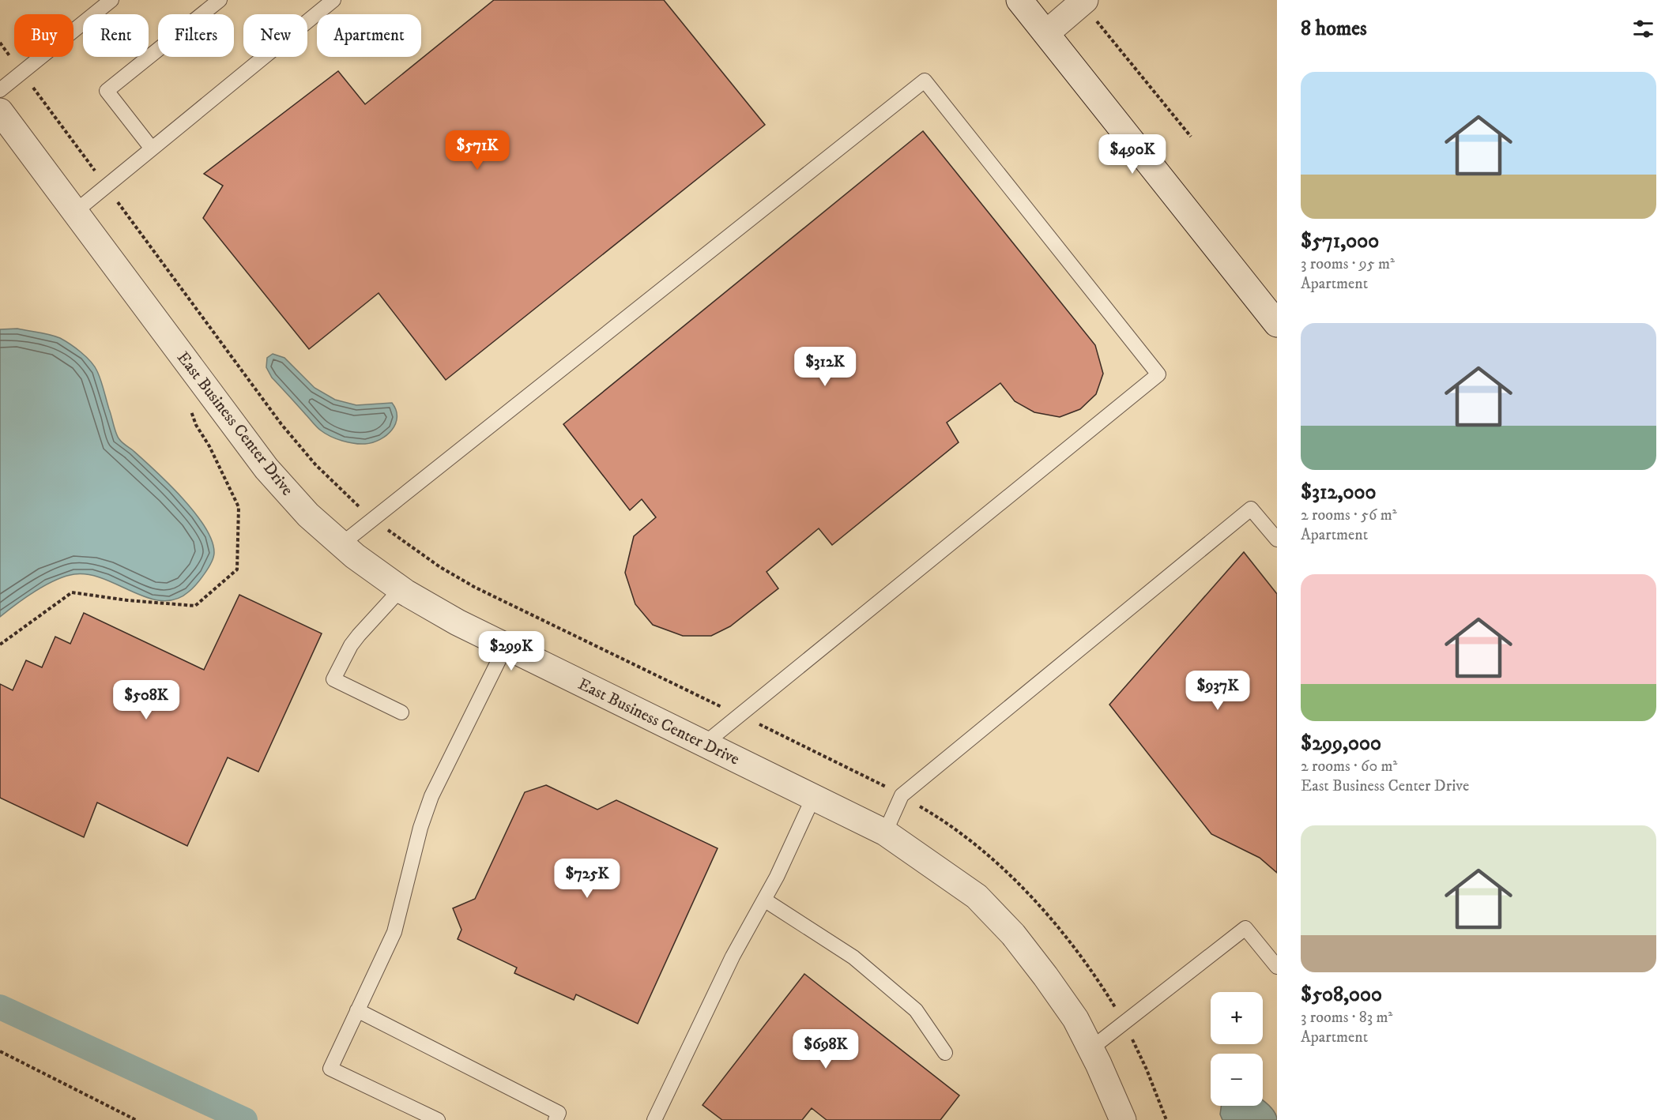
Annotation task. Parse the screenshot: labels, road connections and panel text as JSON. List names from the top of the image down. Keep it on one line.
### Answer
{"streets":{"street":["East Business Center Drive"]},"page":{"heading":"8 homes","chip":["Buy","Rent","Filters","New","Apartment"],"list":[{"name":"$571,000","note":"3 rooms · 95 m² · Apartment"},{"name":"$312,000","note":"2 rooms · 56 m² · Apartment"},{"name":"$299,000","note":"2 rooms · 60 m² · East Business Center Drive"},{"name":"$508,000","note":"3 rooms · 83 m² · Apartment"}],"price":["$571K","$490K","$312K","$299K","$937K","$508K","$725K","$698K"],"map_buttons":["+","−"]}}
